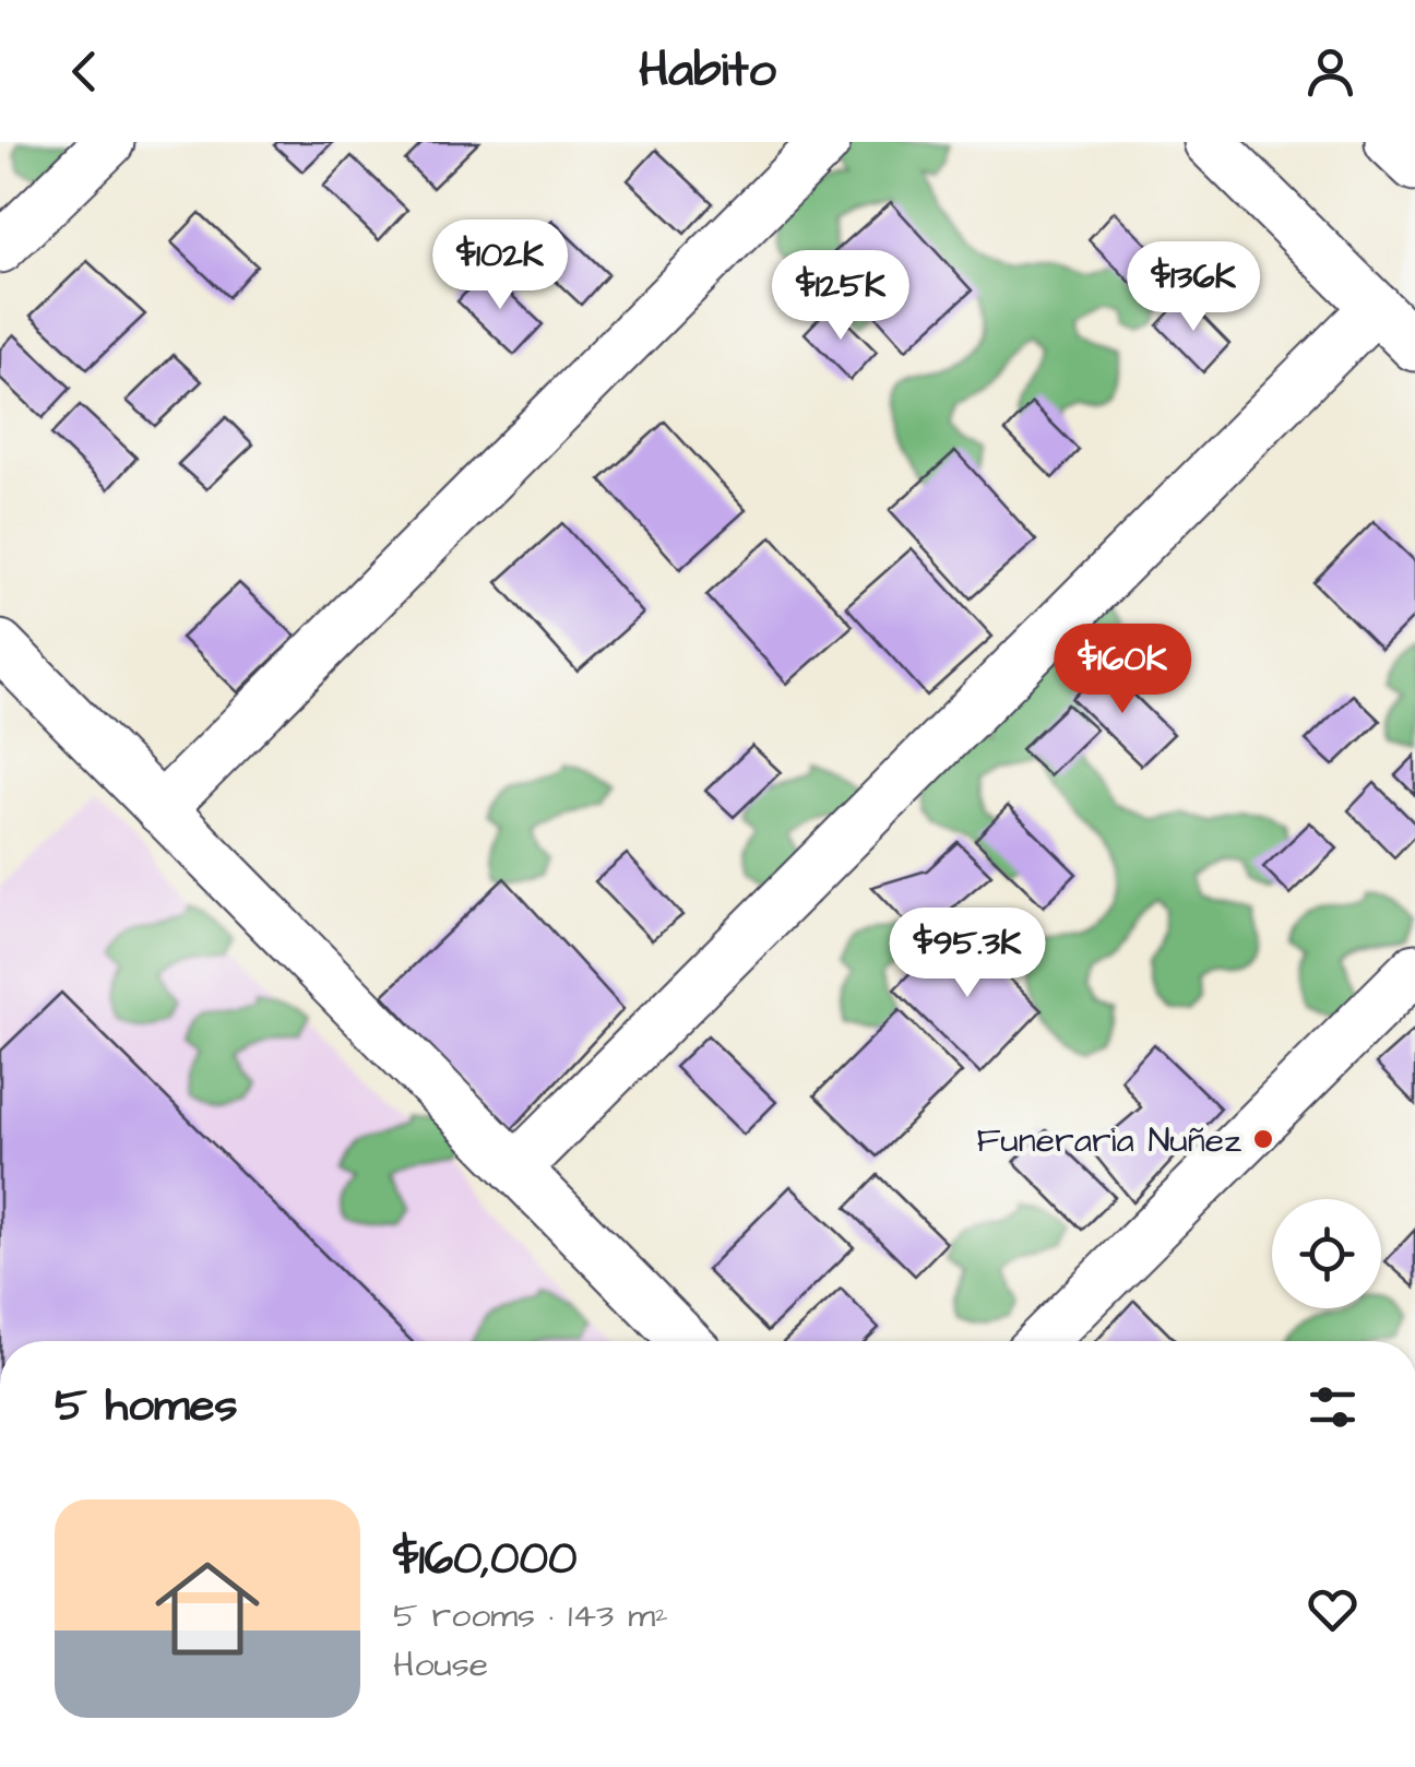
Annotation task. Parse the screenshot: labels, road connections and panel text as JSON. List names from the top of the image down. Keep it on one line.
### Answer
{"places":["Funeraria Nuñez"],"page":{"header":"Habito","price":["$102K","$136K","$125K","$160K","$95.3K"],"heading":"5 homes","list":[{"name":"$160,000","note":"5 rooms · 143 m² · House"}]}}
